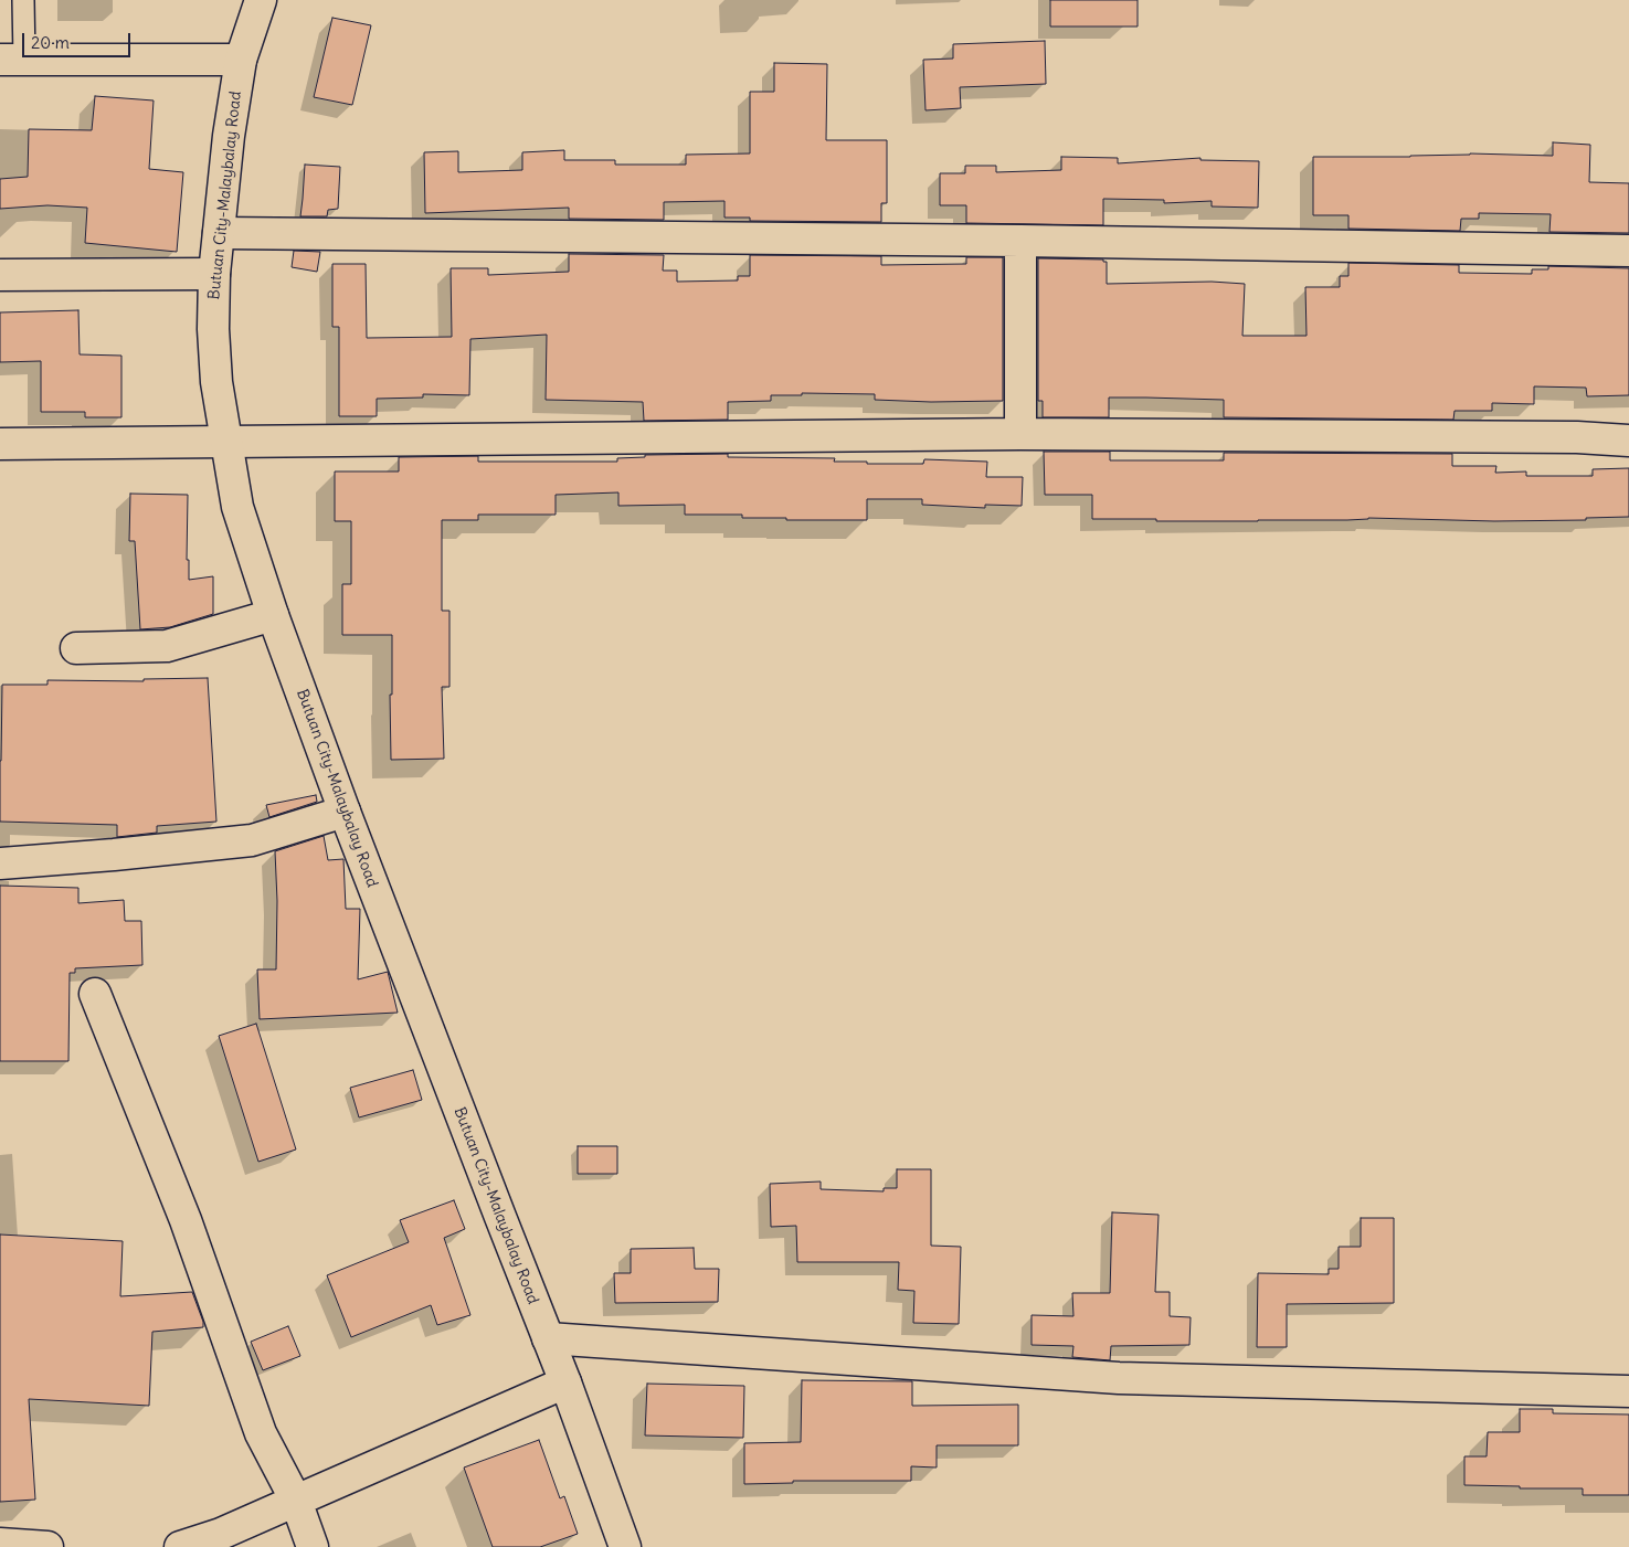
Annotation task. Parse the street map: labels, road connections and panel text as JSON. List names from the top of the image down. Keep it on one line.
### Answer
{"streets":{"street":["Butuan City-Malaybalay Road"]},"scale_bar":"20 m"}
